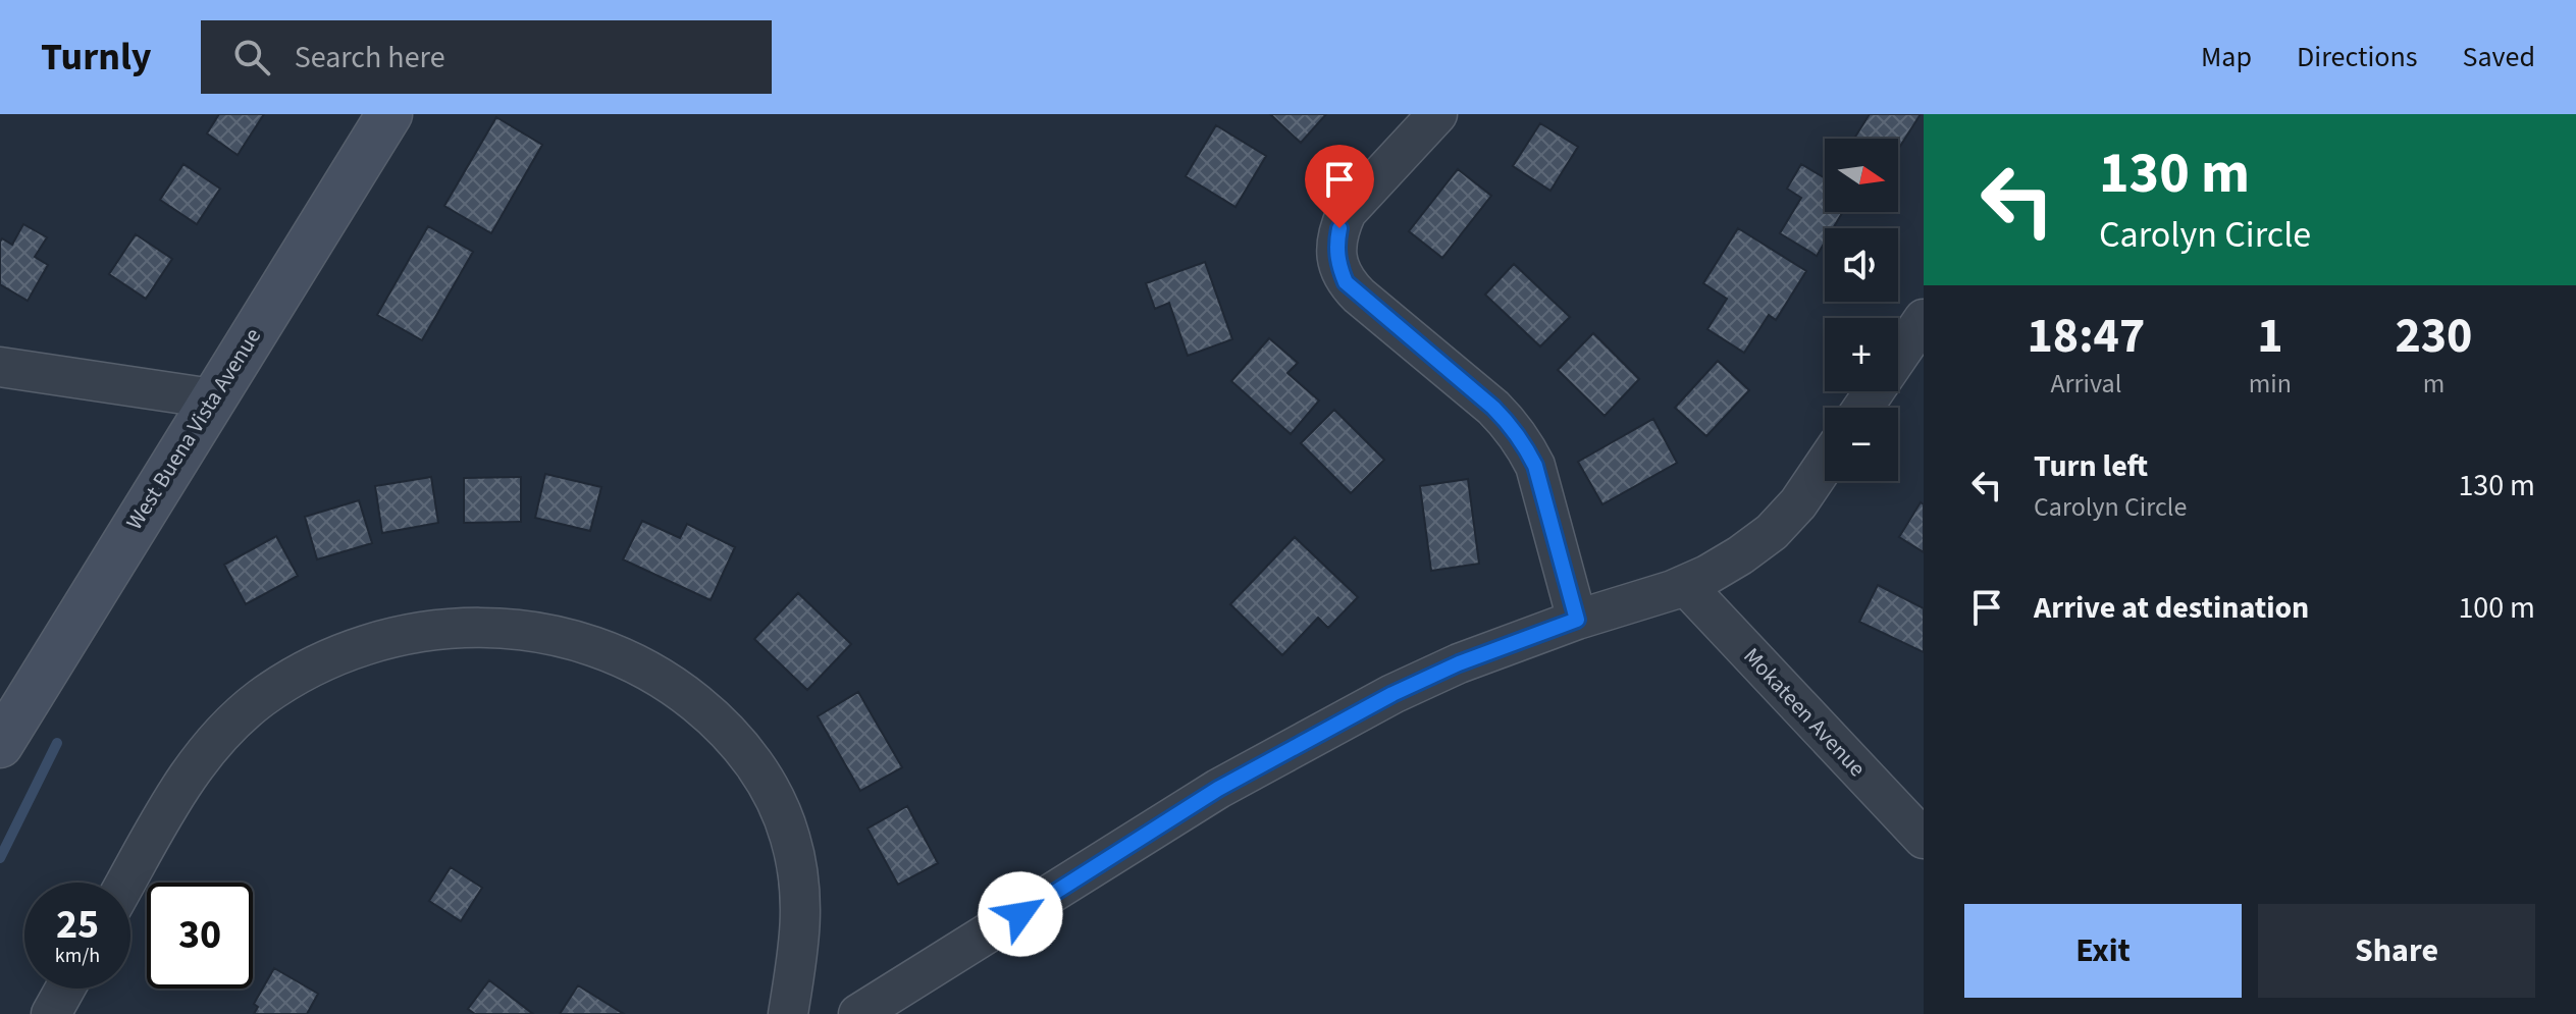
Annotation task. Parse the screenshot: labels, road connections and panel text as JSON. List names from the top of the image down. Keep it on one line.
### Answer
{"streets":{"street":["West Buena Vista Avenue","Mokateen Avenue"]},"north":"right","page":{"header":"Turnly","search":"Search here","nav":["Map","Directions","Saved"],"turn":["130 m","Carolyn Circle"],"map_buttons":["+","−"],"eta":["18:47","Arrival","1","min","230","m"],"list":[{"name":"Turn left","note":"Carolyn Circle","value":"130 m"},{"name":"Arrive at destination","value":"100 m"}],"speed":"25 km/h","limit":"30","buttons":["Exit","Share"]}}
